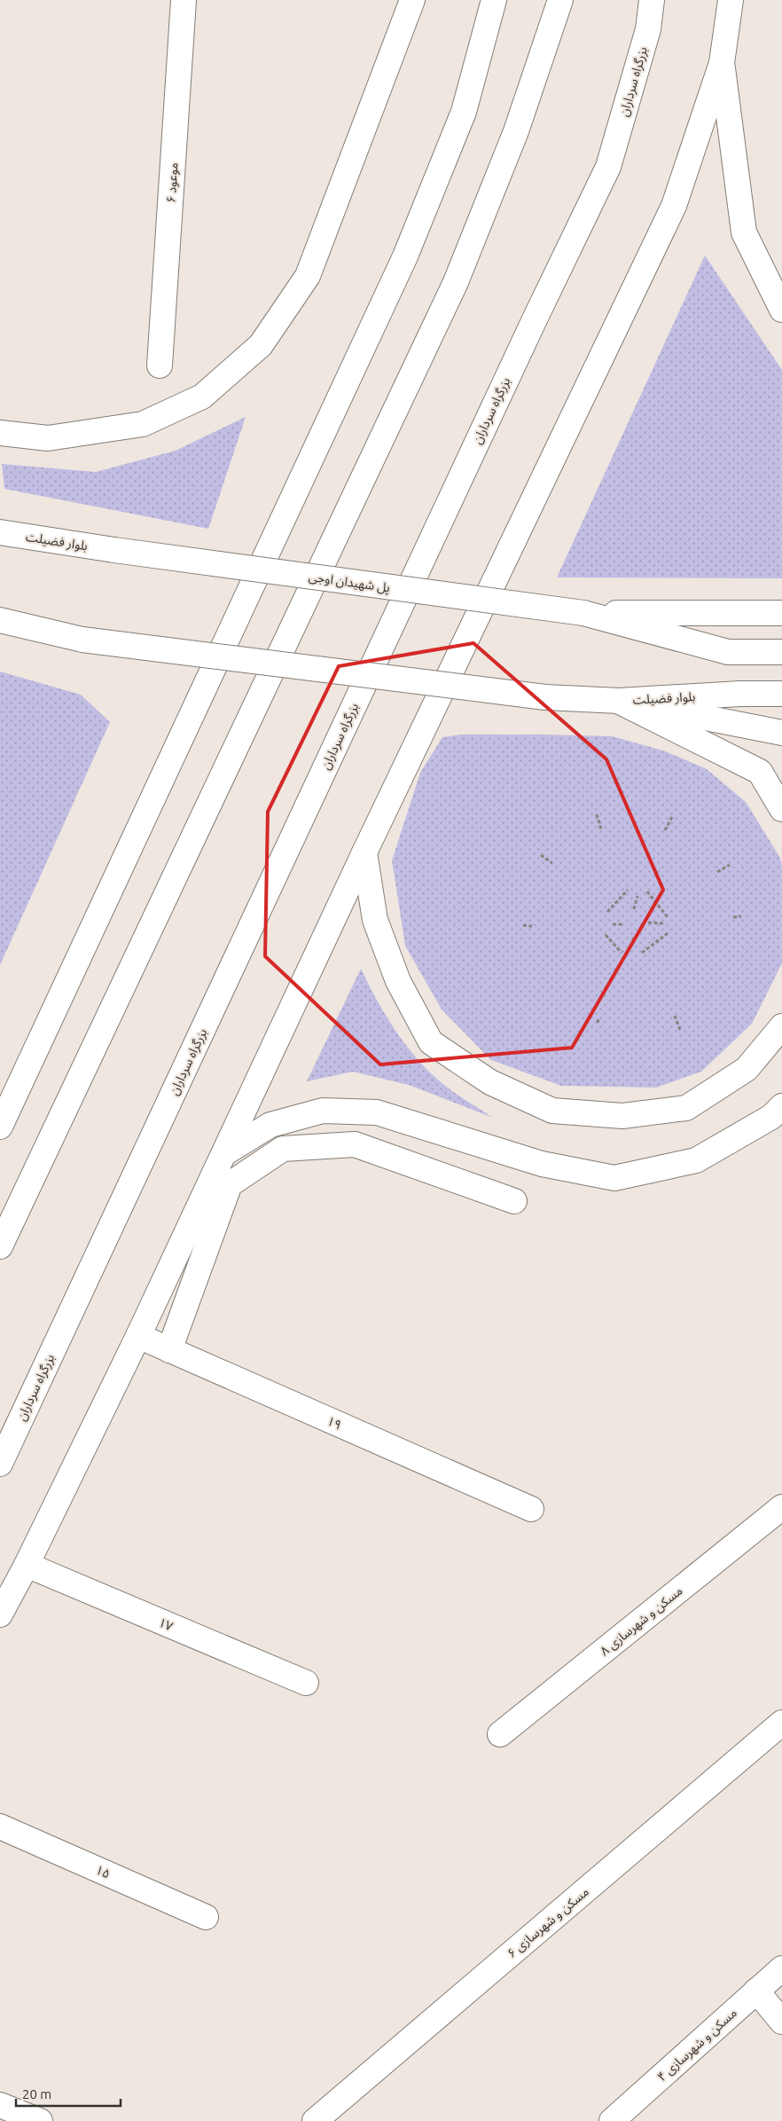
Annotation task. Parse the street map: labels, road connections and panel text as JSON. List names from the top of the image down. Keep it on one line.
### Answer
{"streets":{"main road":["بزرگراه سرداران","موعود ۶","بلوار فضیلت","پل شهیدان اوجی","۱۹","مسکن و شهرسازی ۸","۱۷","۱۵","مسکن و شهرسازی ۶","مسکن و شهرسازی ۴"]},"crossings":[["بلوار فضیلت","پل شهیدان اوجی"]],"scale_bar":"20 m"}
